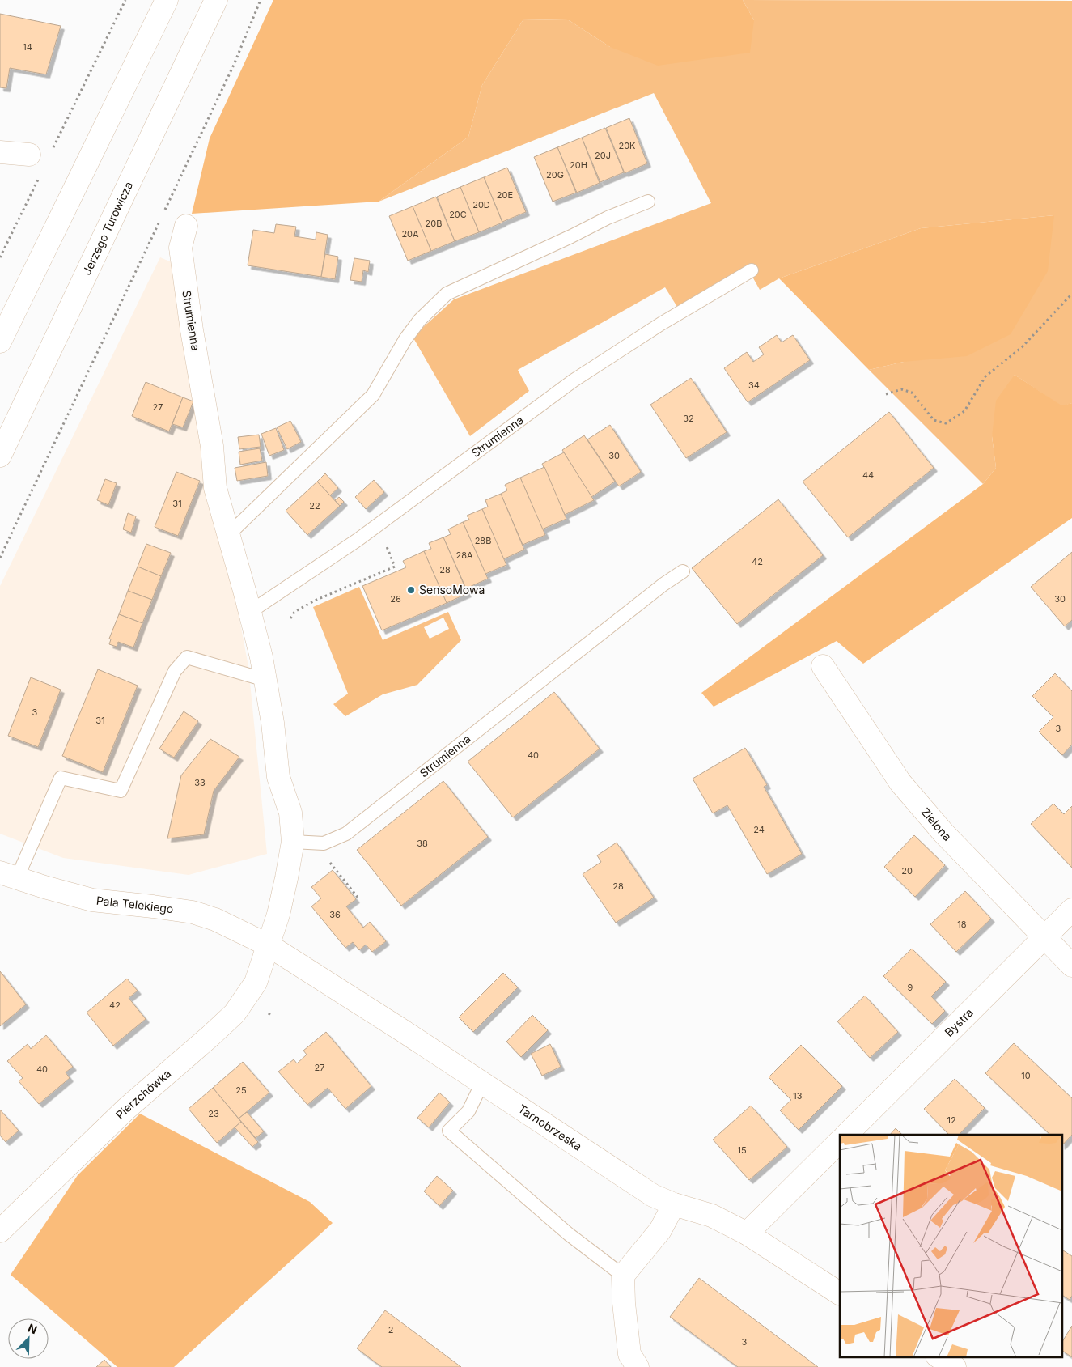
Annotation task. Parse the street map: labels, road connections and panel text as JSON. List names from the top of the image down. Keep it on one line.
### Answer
{"streets":{"street":["Jerzego Turowicza","Strumienna","Zielona","Pala Telekiego","Bystra","Pierzchówka","Tarnobrzeska"]},"crossings":[["Strumienna","Pala Telekiego"],["Strumienna","Pierzchówka"],["Strumienna","Tarnobrzeska"],["Zielona","Bystra"],["Pala Telekiego","Pierzchówka"],["Pala Telekiego","Tarnobrzeska"],["Pierzchówka","Tarnobrzeska"]],"places":["SensoMowa"],"house_numbers":["14","20K","20J","20H","20G","20E","20D","20C","20B","20A","34","27","32","30","44","31","22","28B","28A","42","28","26","30","3","31","3","40","33","24","38","20","28","36","18","9","42","27","40","10","25","13","23","12","15","2","3"],"north":"top right"}
